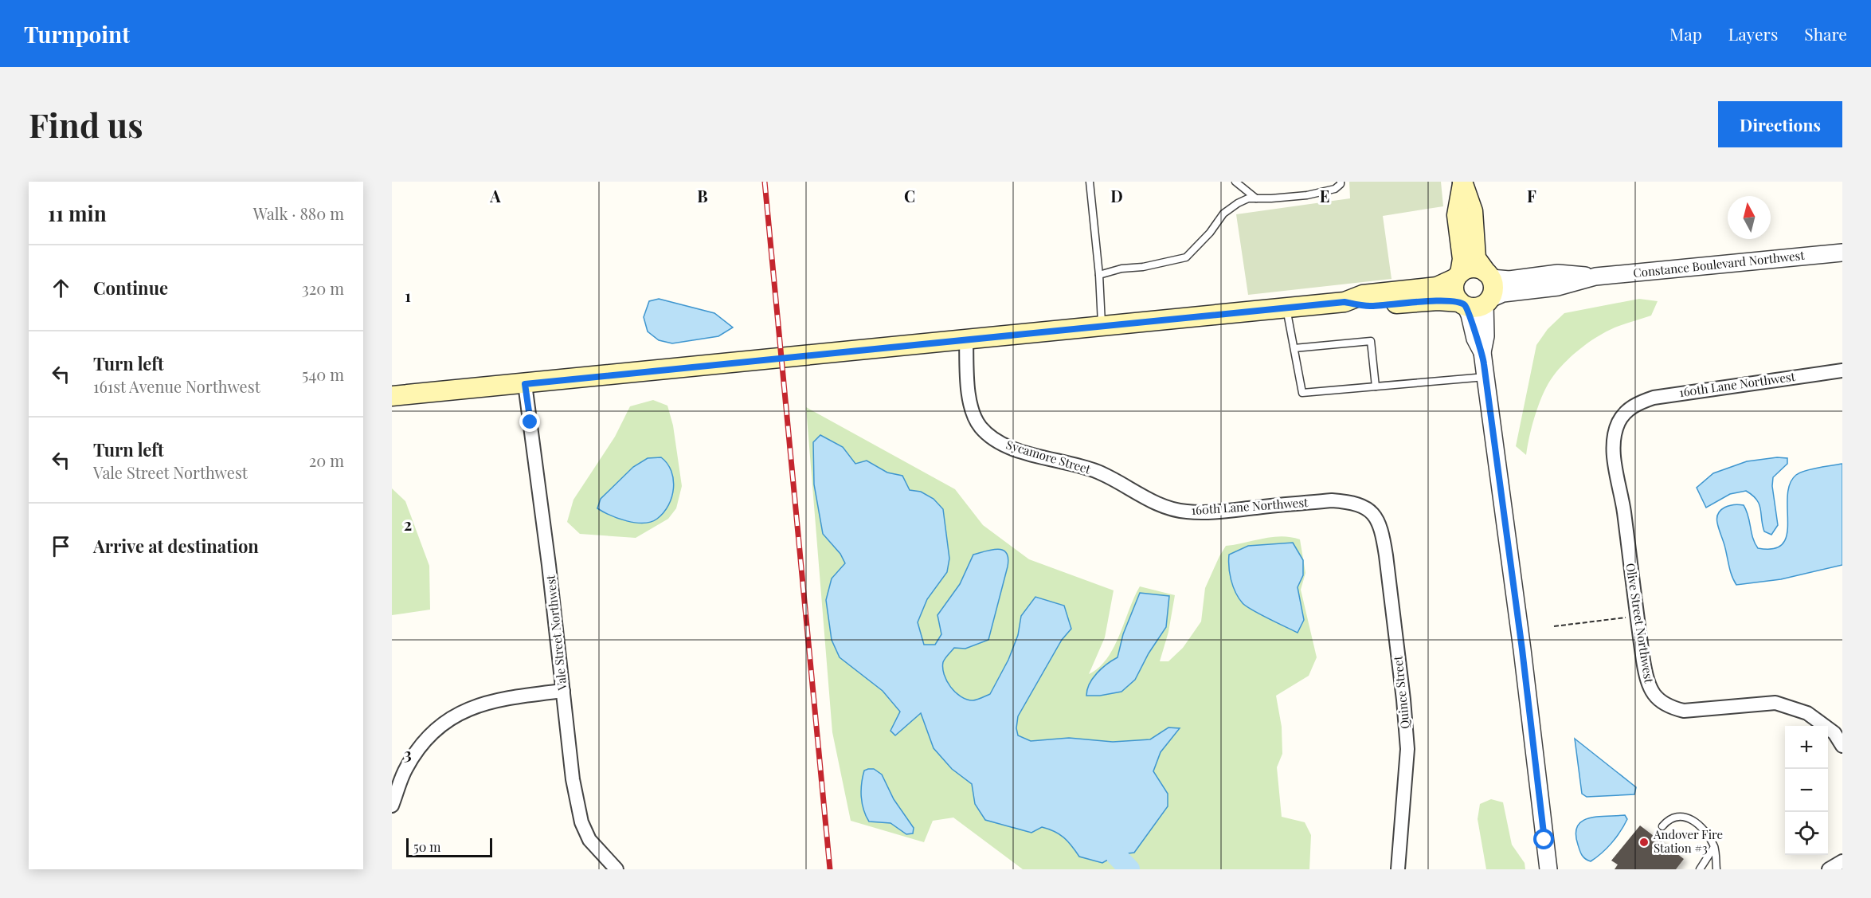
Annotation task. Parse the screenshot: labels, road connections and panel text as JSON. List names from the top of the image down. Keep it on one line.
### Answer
{"streets":{"street":["Constance Boulevard Northwest","160th Lane Northwest","Sycamore Street","Olive Street Northwest","Vale Street Northwest","Quince Street"]},"crossings":[["160th Lane Northwest","Sycamore Street"],["160th Lane Northwest","Olive Street Northwest"],["160th Lane Northwest","Quince Street"]],"places":["Andover Fire Station #3"],"scale_bar":"50 m","north":"top","page":{"header":"Turnpoint","nav":["Map","Layers","Share"],"buttons":"Directions","title":"Find us","heading":["11 min","Walk · 880 m"],"list":[["Continue","320 m"],["Turn left","161st Avenue Northwest","540 m"],["Turn left","Vale Street Northwest","20 m"],"Arrive at destination"],"map_buttons":["+","−"],"scale":"50 m"},"grid":{"columns":["A","B","C","D","E","F"],"rows":["1","2","3"]}}
